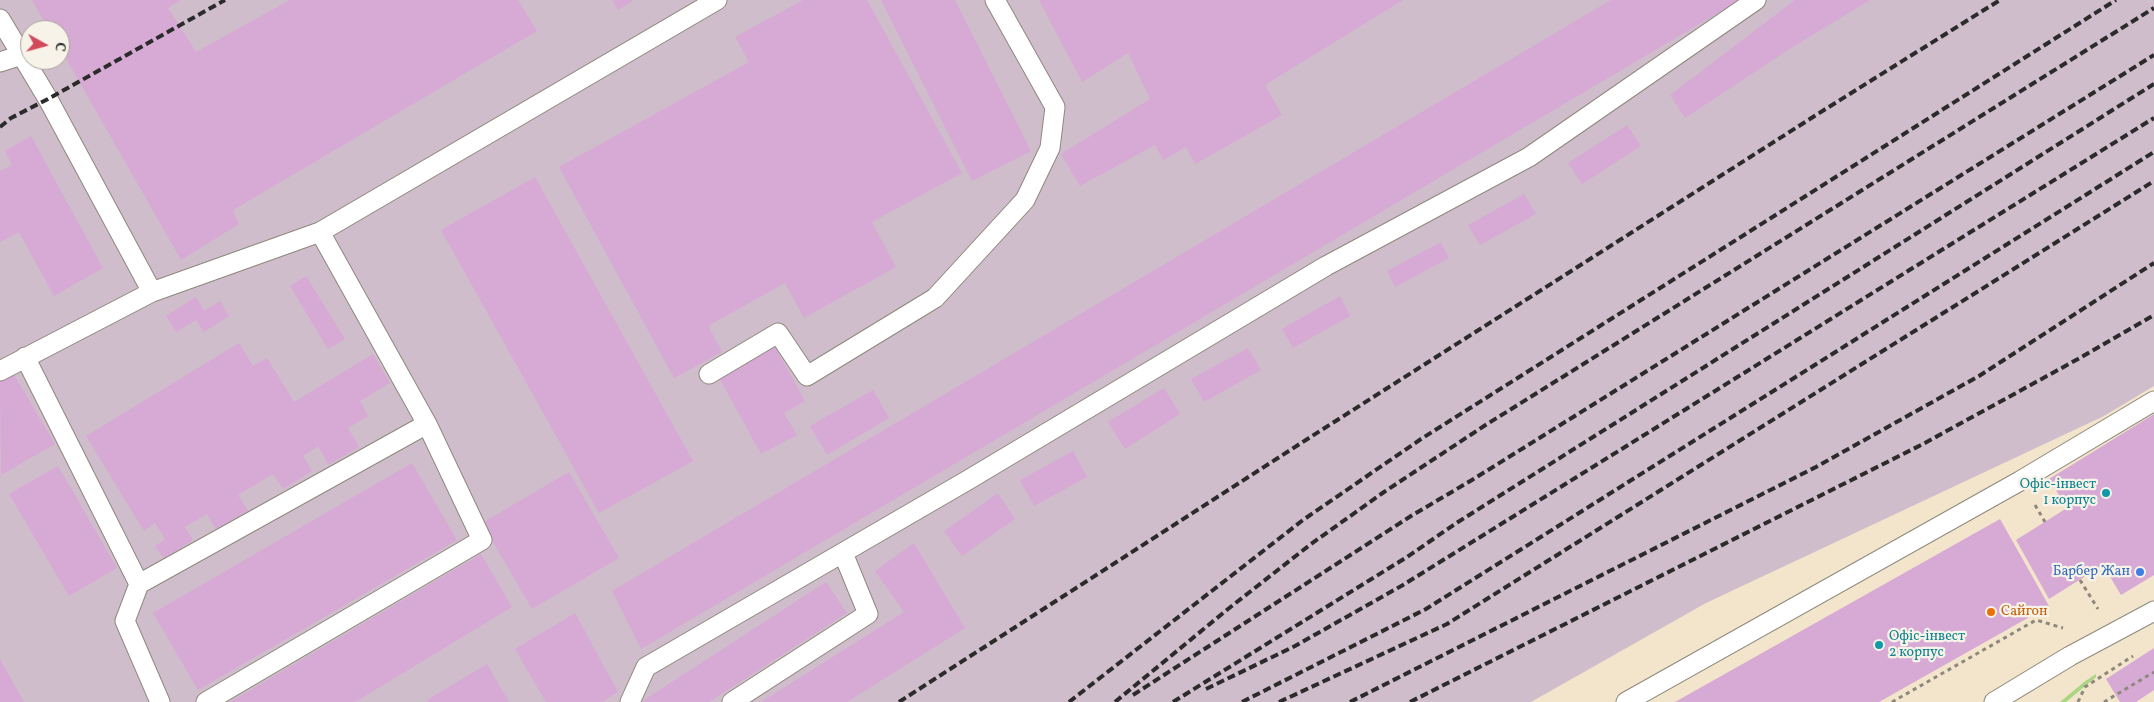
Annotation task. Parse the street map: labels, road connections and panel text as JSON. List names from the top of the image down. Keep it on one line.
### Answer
{"places":["Офіс-інвест 1 корпус","Барбер Жан","Сайгон","Офіс-інвест 2 корпус"],"north":"right"}
